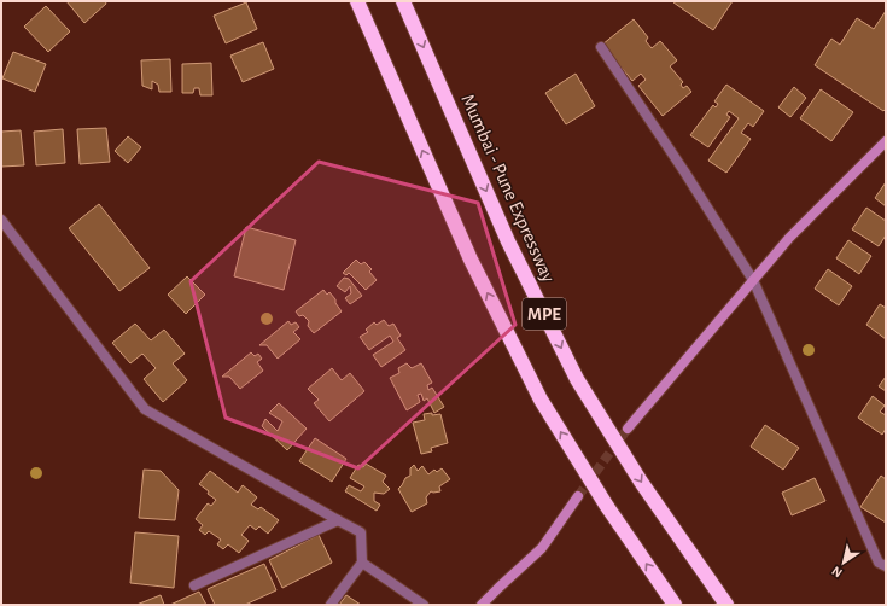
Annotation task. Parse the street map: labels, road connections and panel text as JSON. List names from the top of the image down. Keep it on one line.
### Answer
{"streets":{"highway":["Mumbai - Pune Expressway","MPE"]},"north":"bottom left"}
